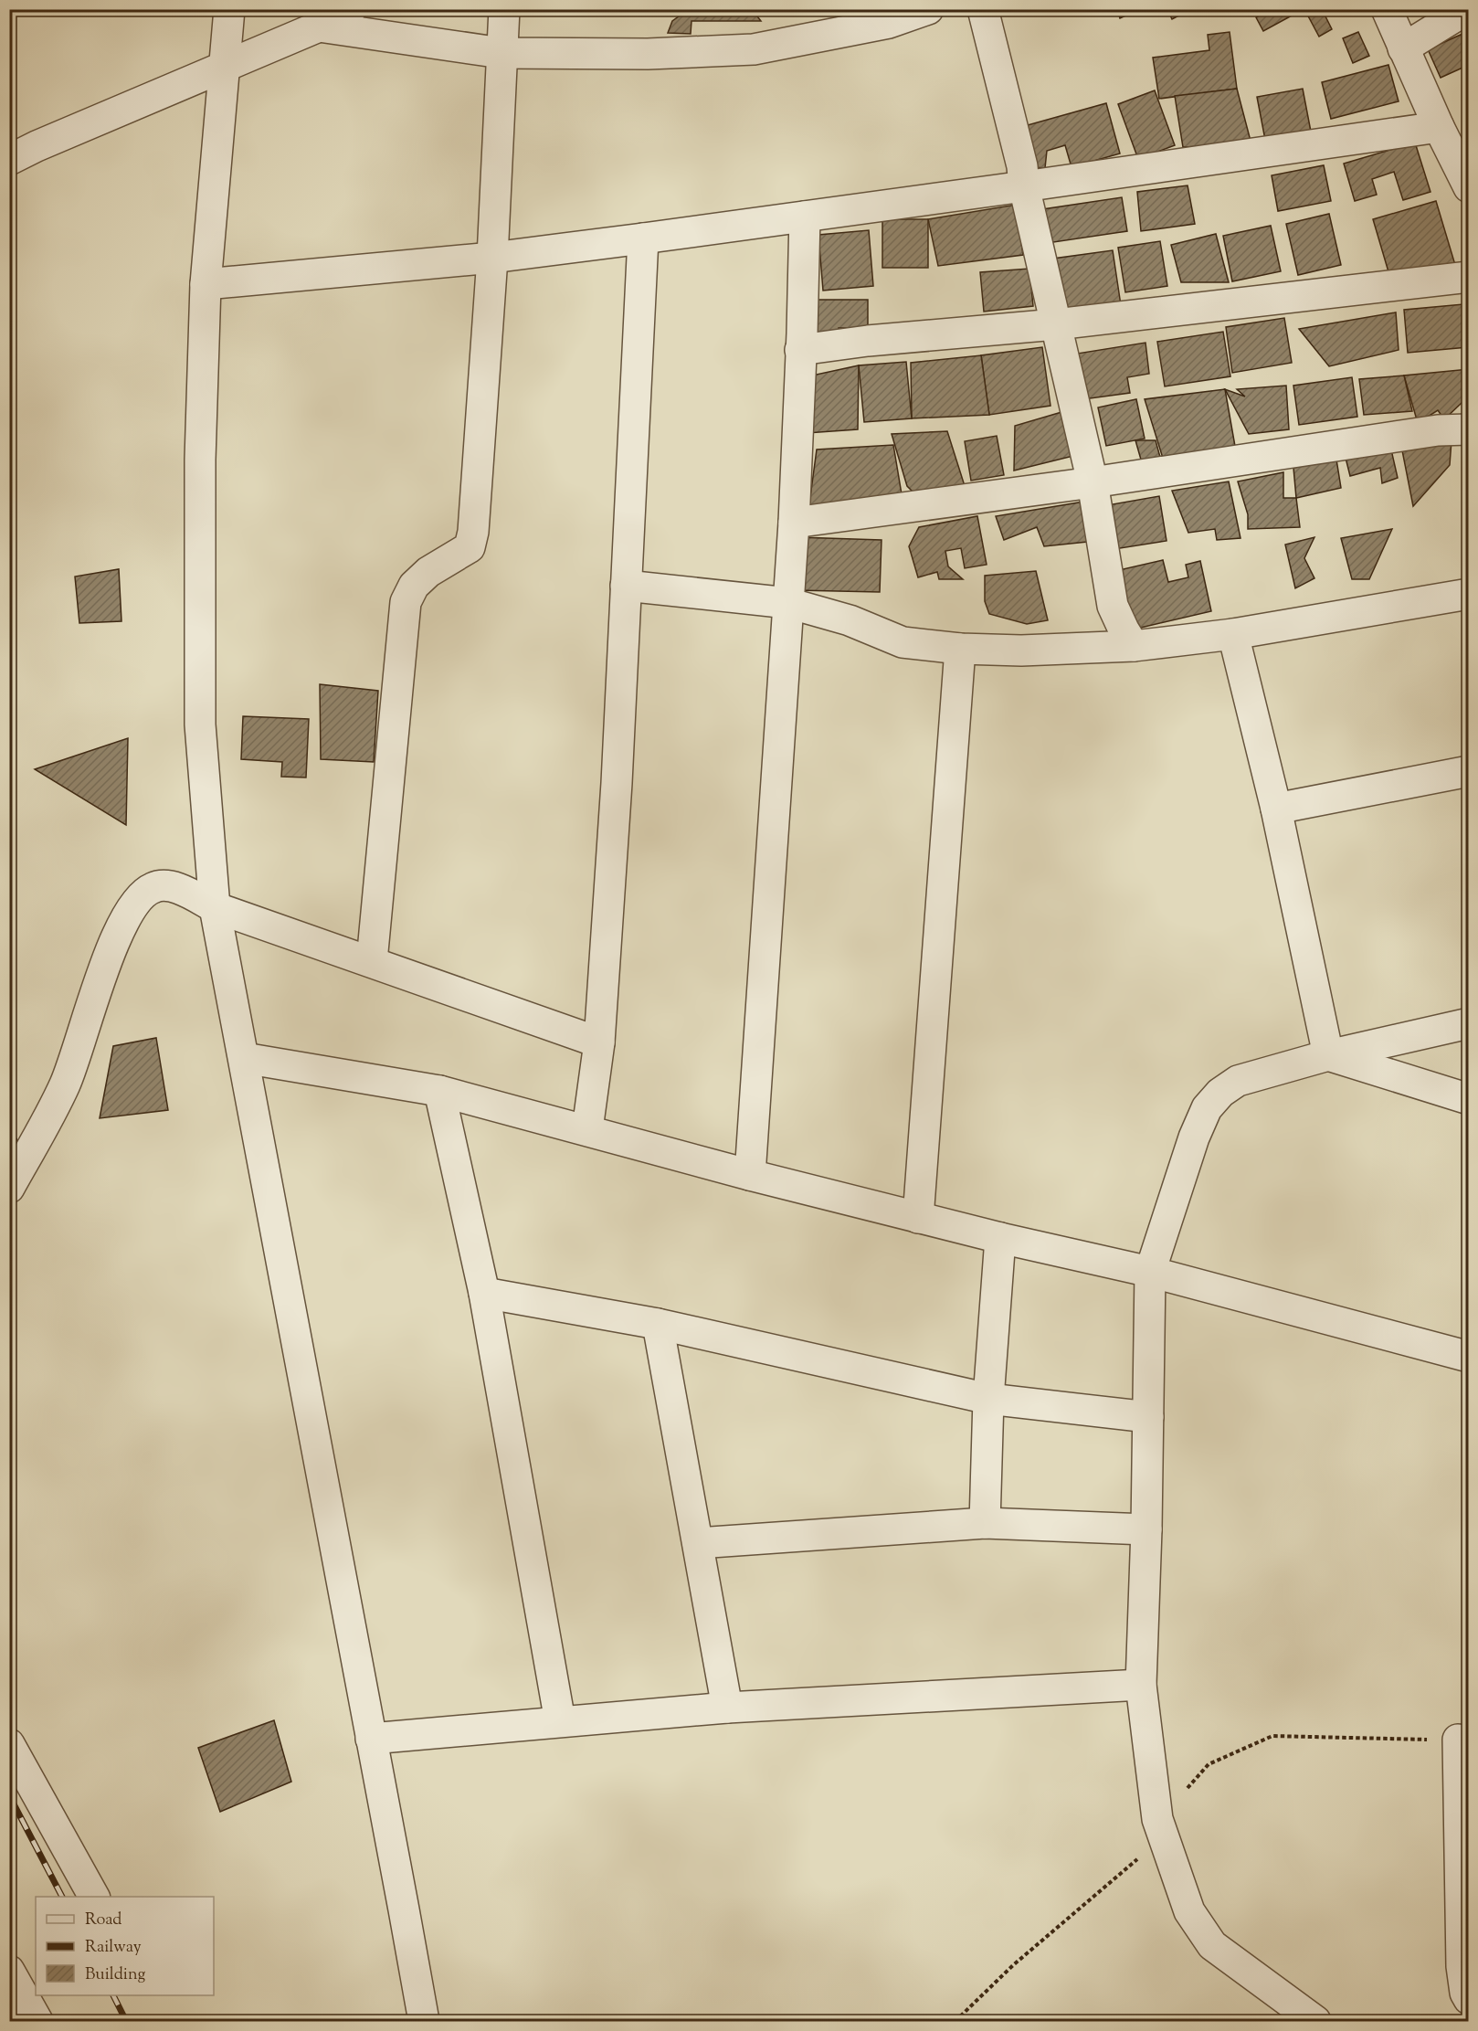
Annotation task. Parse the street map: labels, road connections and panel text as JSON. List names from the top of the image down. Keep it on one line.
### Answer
{"legend":["Road","Railway","Building"]}
